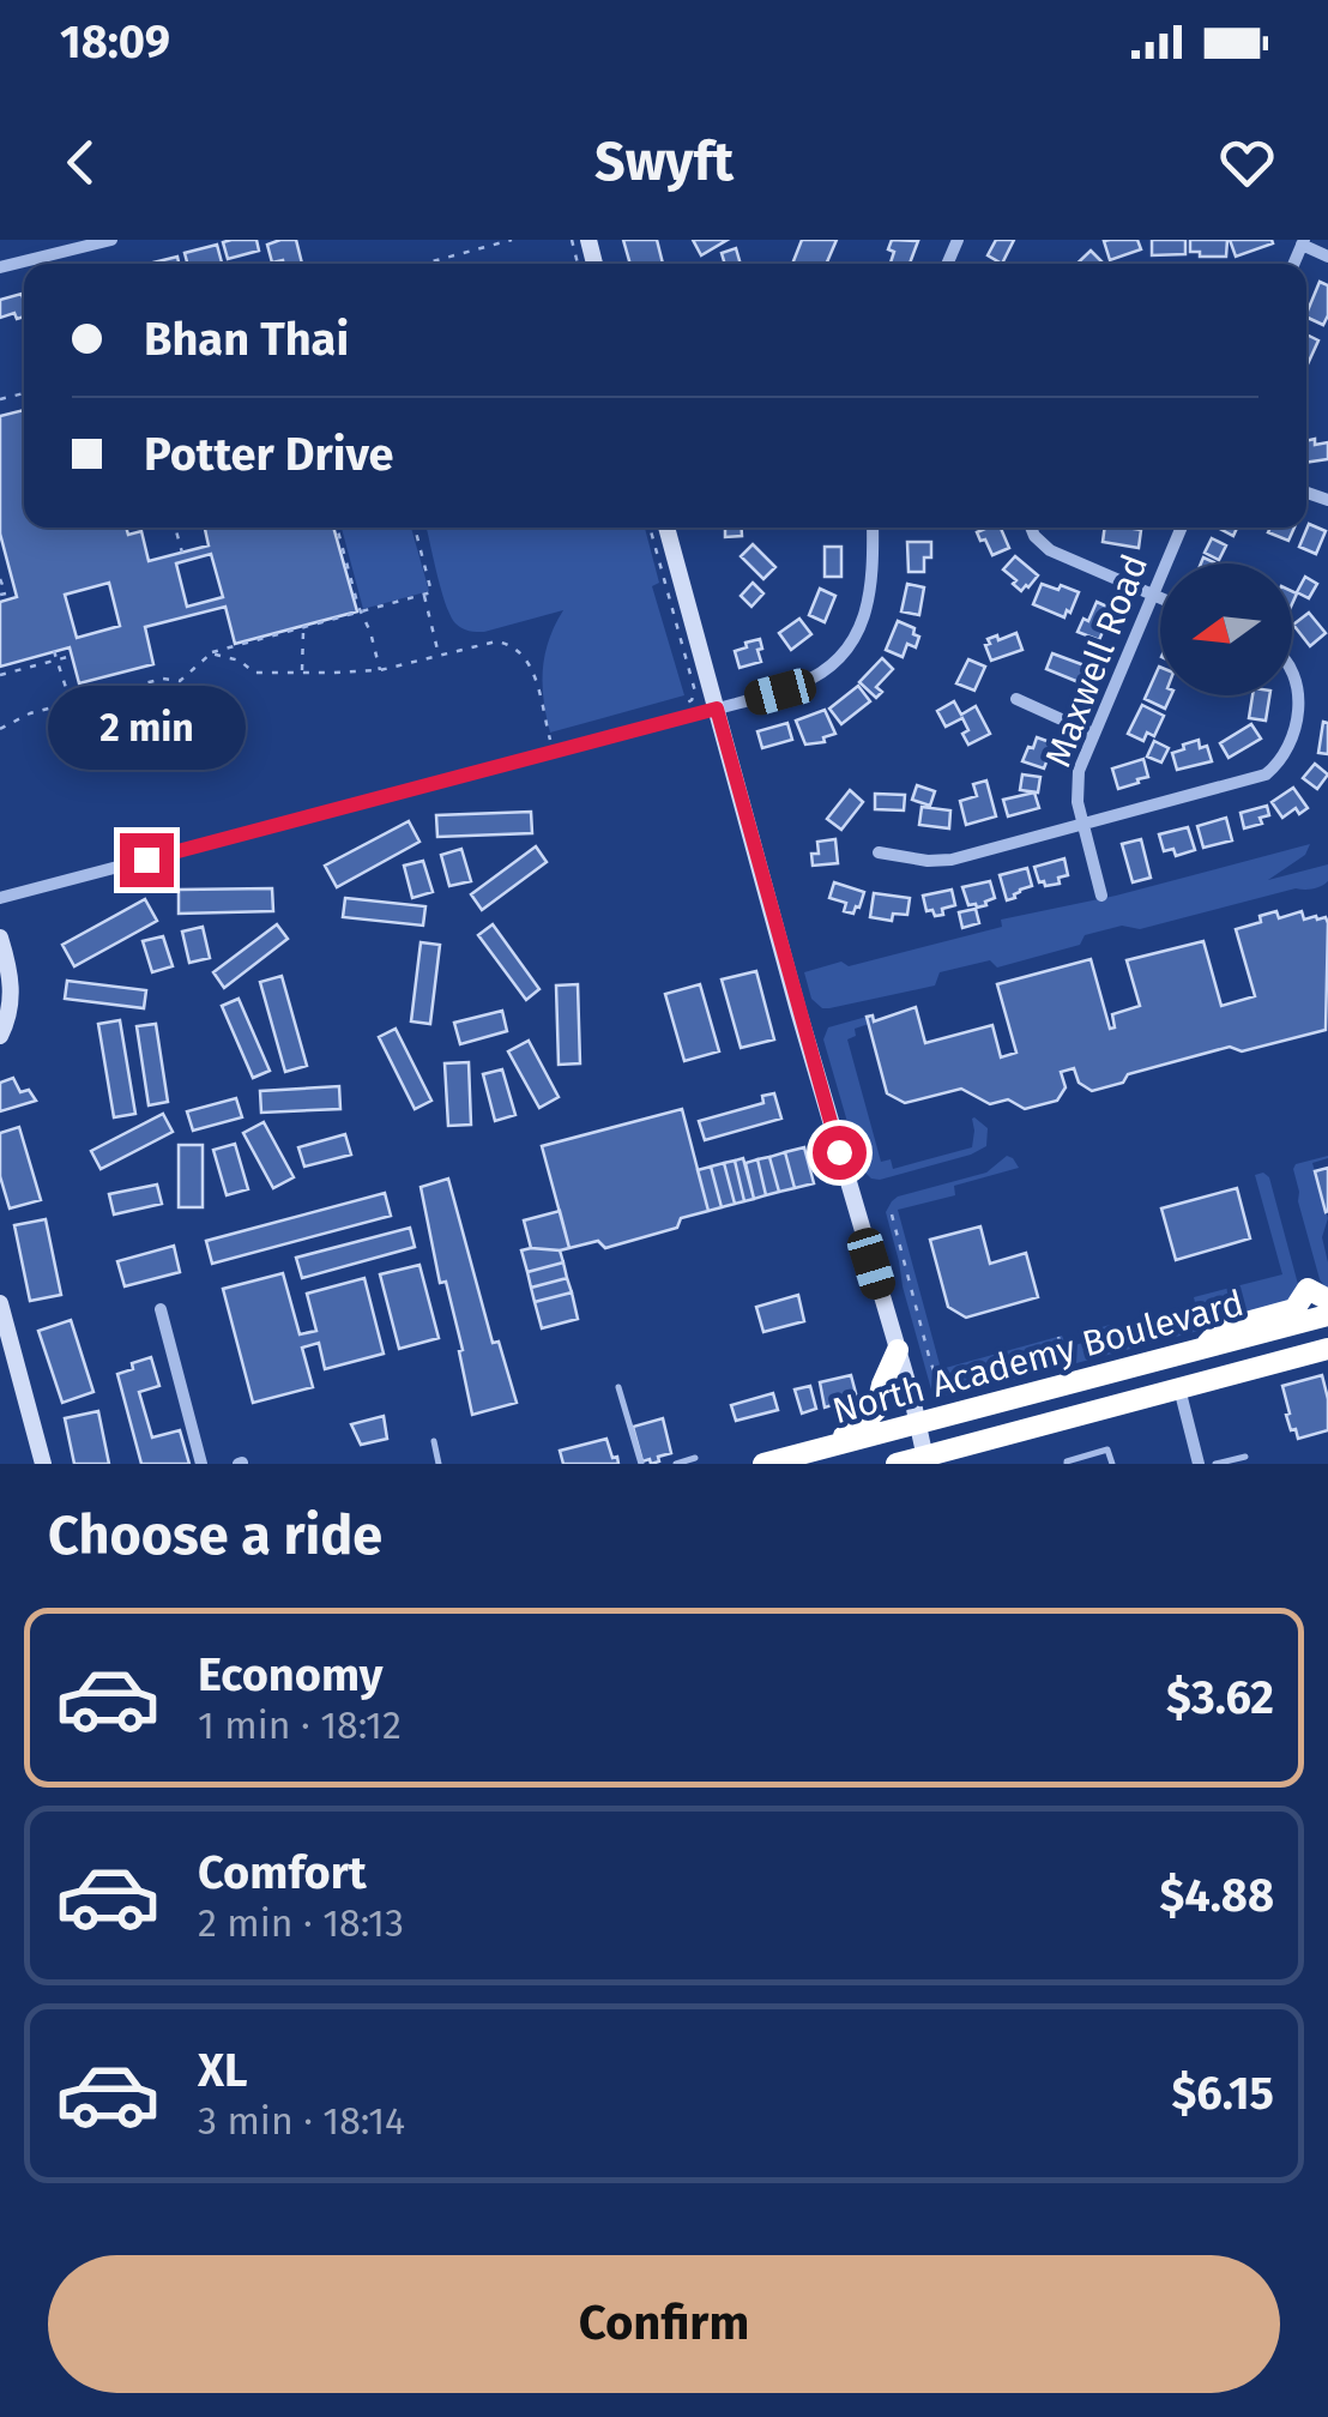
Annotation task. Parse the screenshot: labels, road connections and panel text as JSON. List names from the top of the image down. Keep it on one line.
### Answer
{"streets":{"highway":["North Academy Boulevard"],"street":["Maxwell Road"]},"north":"left","page":{"status":"18:09","header":"Swyft","banner":["Bhan Thai","Potter Drive"],"bubble":"2 min","heading":"Choose a ride","list":[{"name":"Economy","note":"1 min · 18:12","value":"$3.62"},{"name":"Comfort","note":"2 min · 18:13","value":"$4.88"},{"name":"XL","note":"3 min · 18:14","value":"$6.15"}],"buttons":"Confirm"}}
